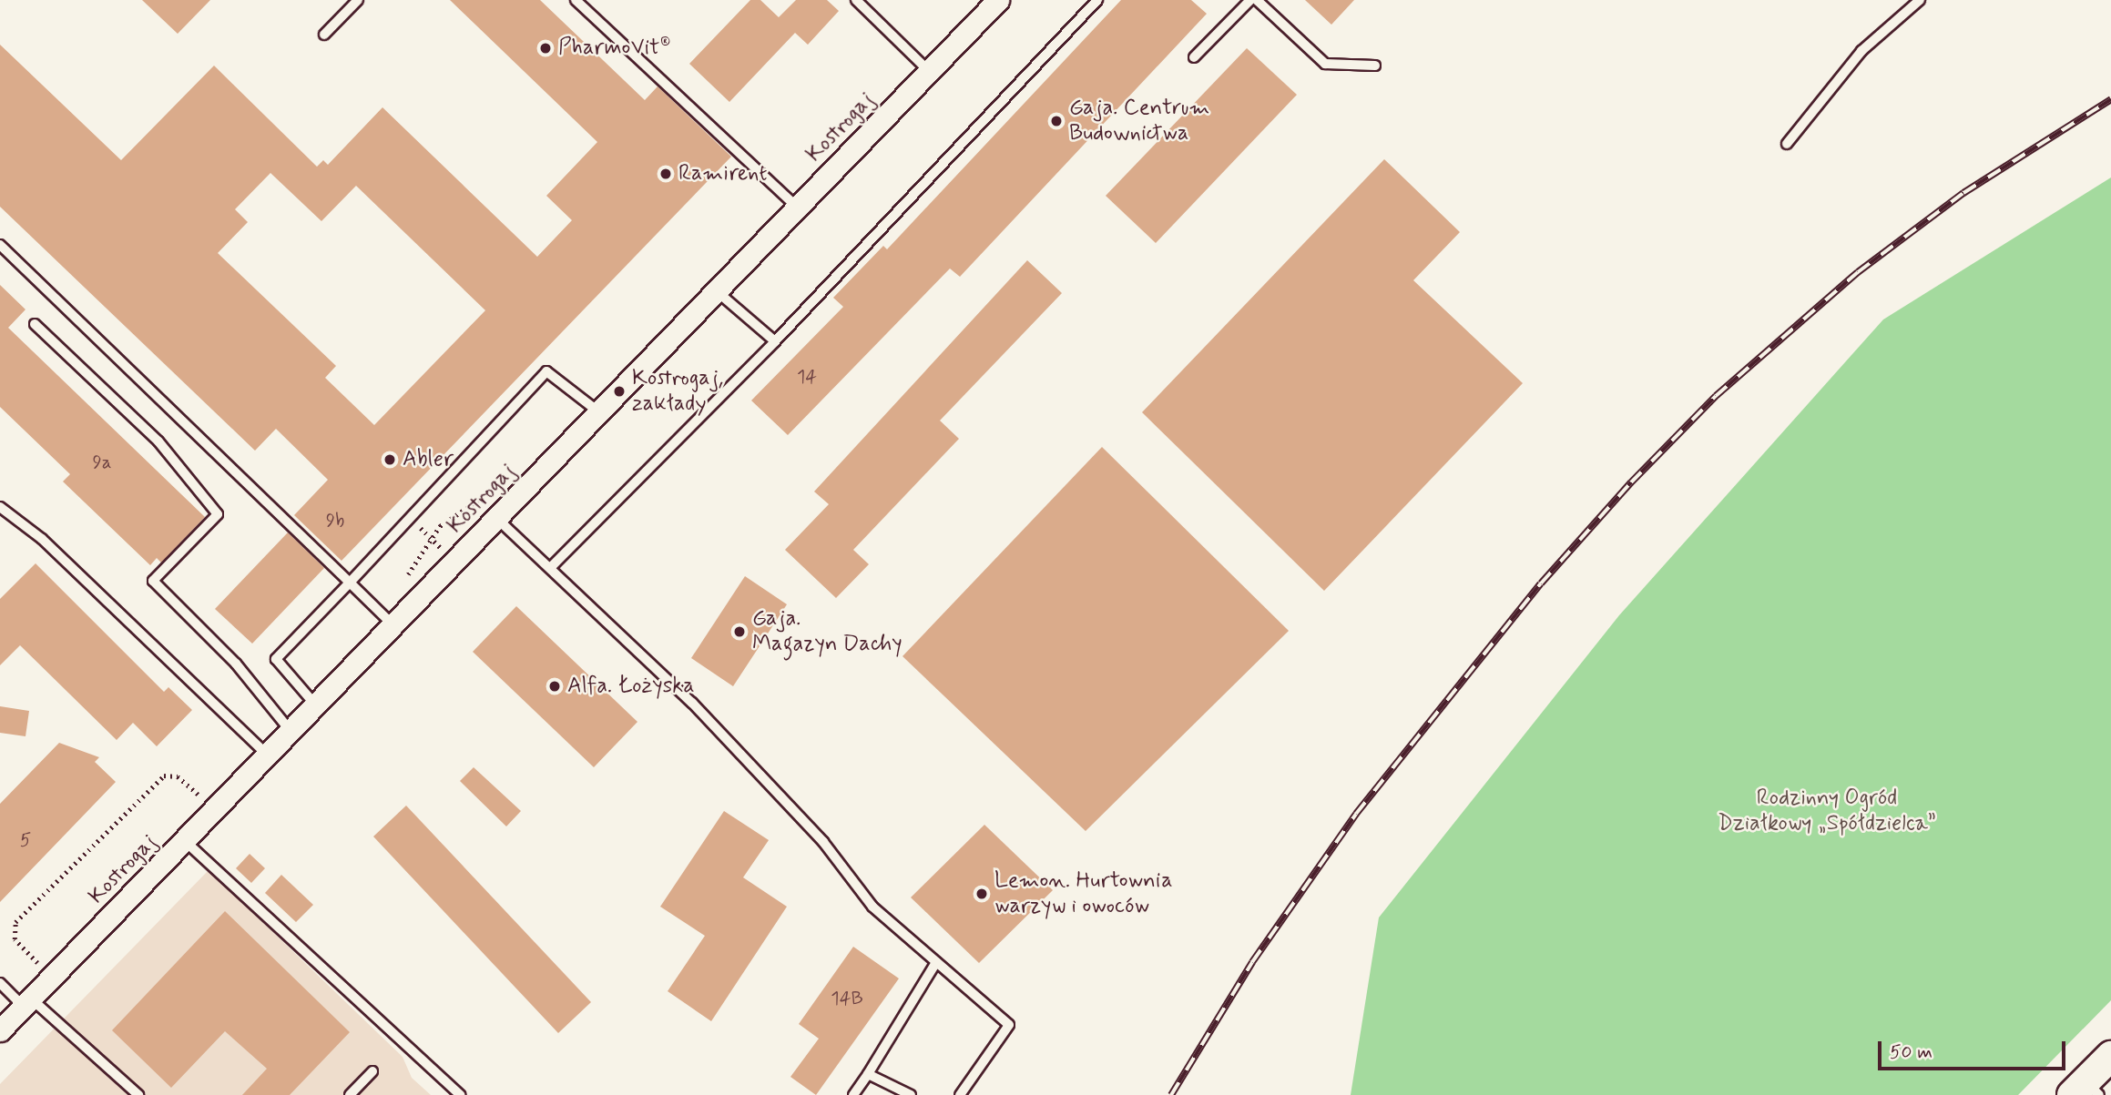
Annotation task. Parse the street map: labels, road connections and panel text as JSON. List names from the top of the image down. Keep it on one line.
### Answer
{"streets":{"street":["Kostrogaj"]},"parks":["Rodzinny Ogród Działkowy „Spółdzielca”"],"places":["PharmoVit®","Gaja. Centrum Budownictwa","Ramirent","Kostrogaj, zakłady","Abler","Gaja. Magazyn Dachy","Alfa. Łożyska","Lemon. Hurtownia warzyw i owoców"],"house_numbers":["14","9a","9b","5","14B"],"scale_bar":"50 m"}
